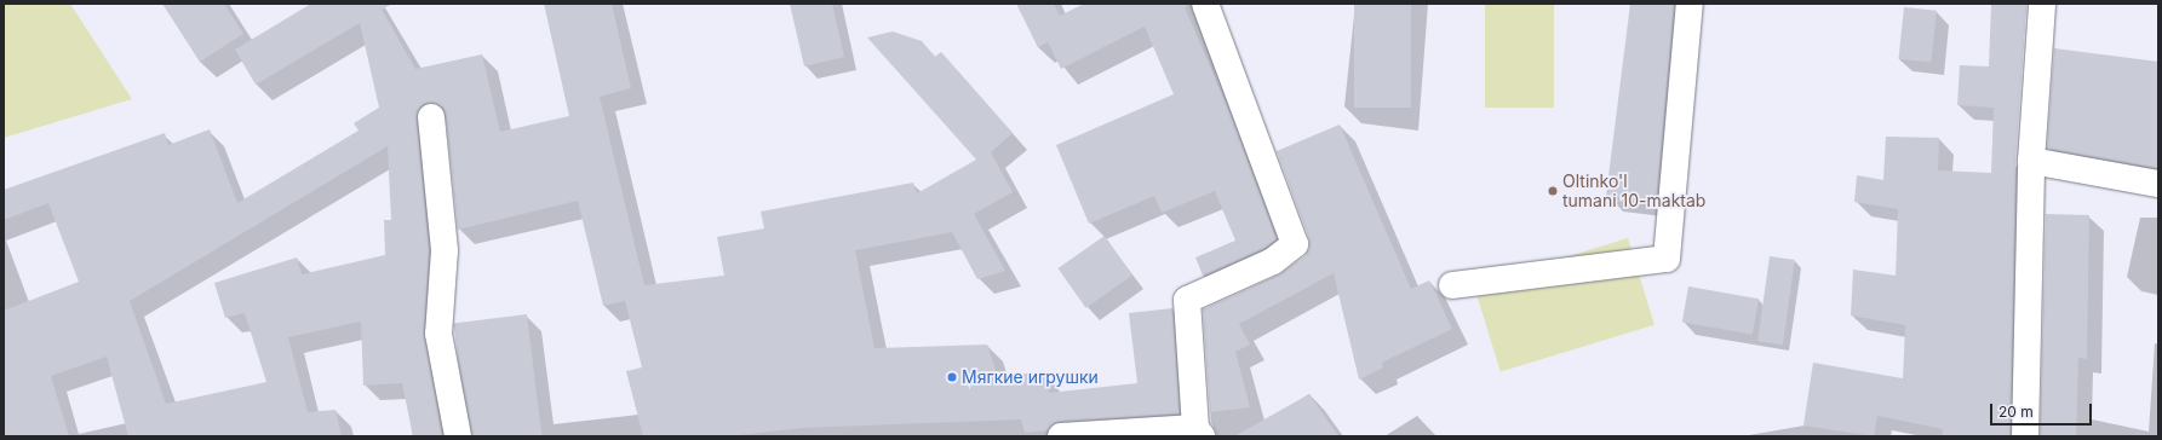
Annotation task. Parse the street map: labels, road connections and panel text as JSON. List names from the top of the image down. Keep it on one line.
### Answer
{"places":["Oltinko'l tumani 10-maktab","Мягкие игрушки"],"scale_bar":"20 m"}
